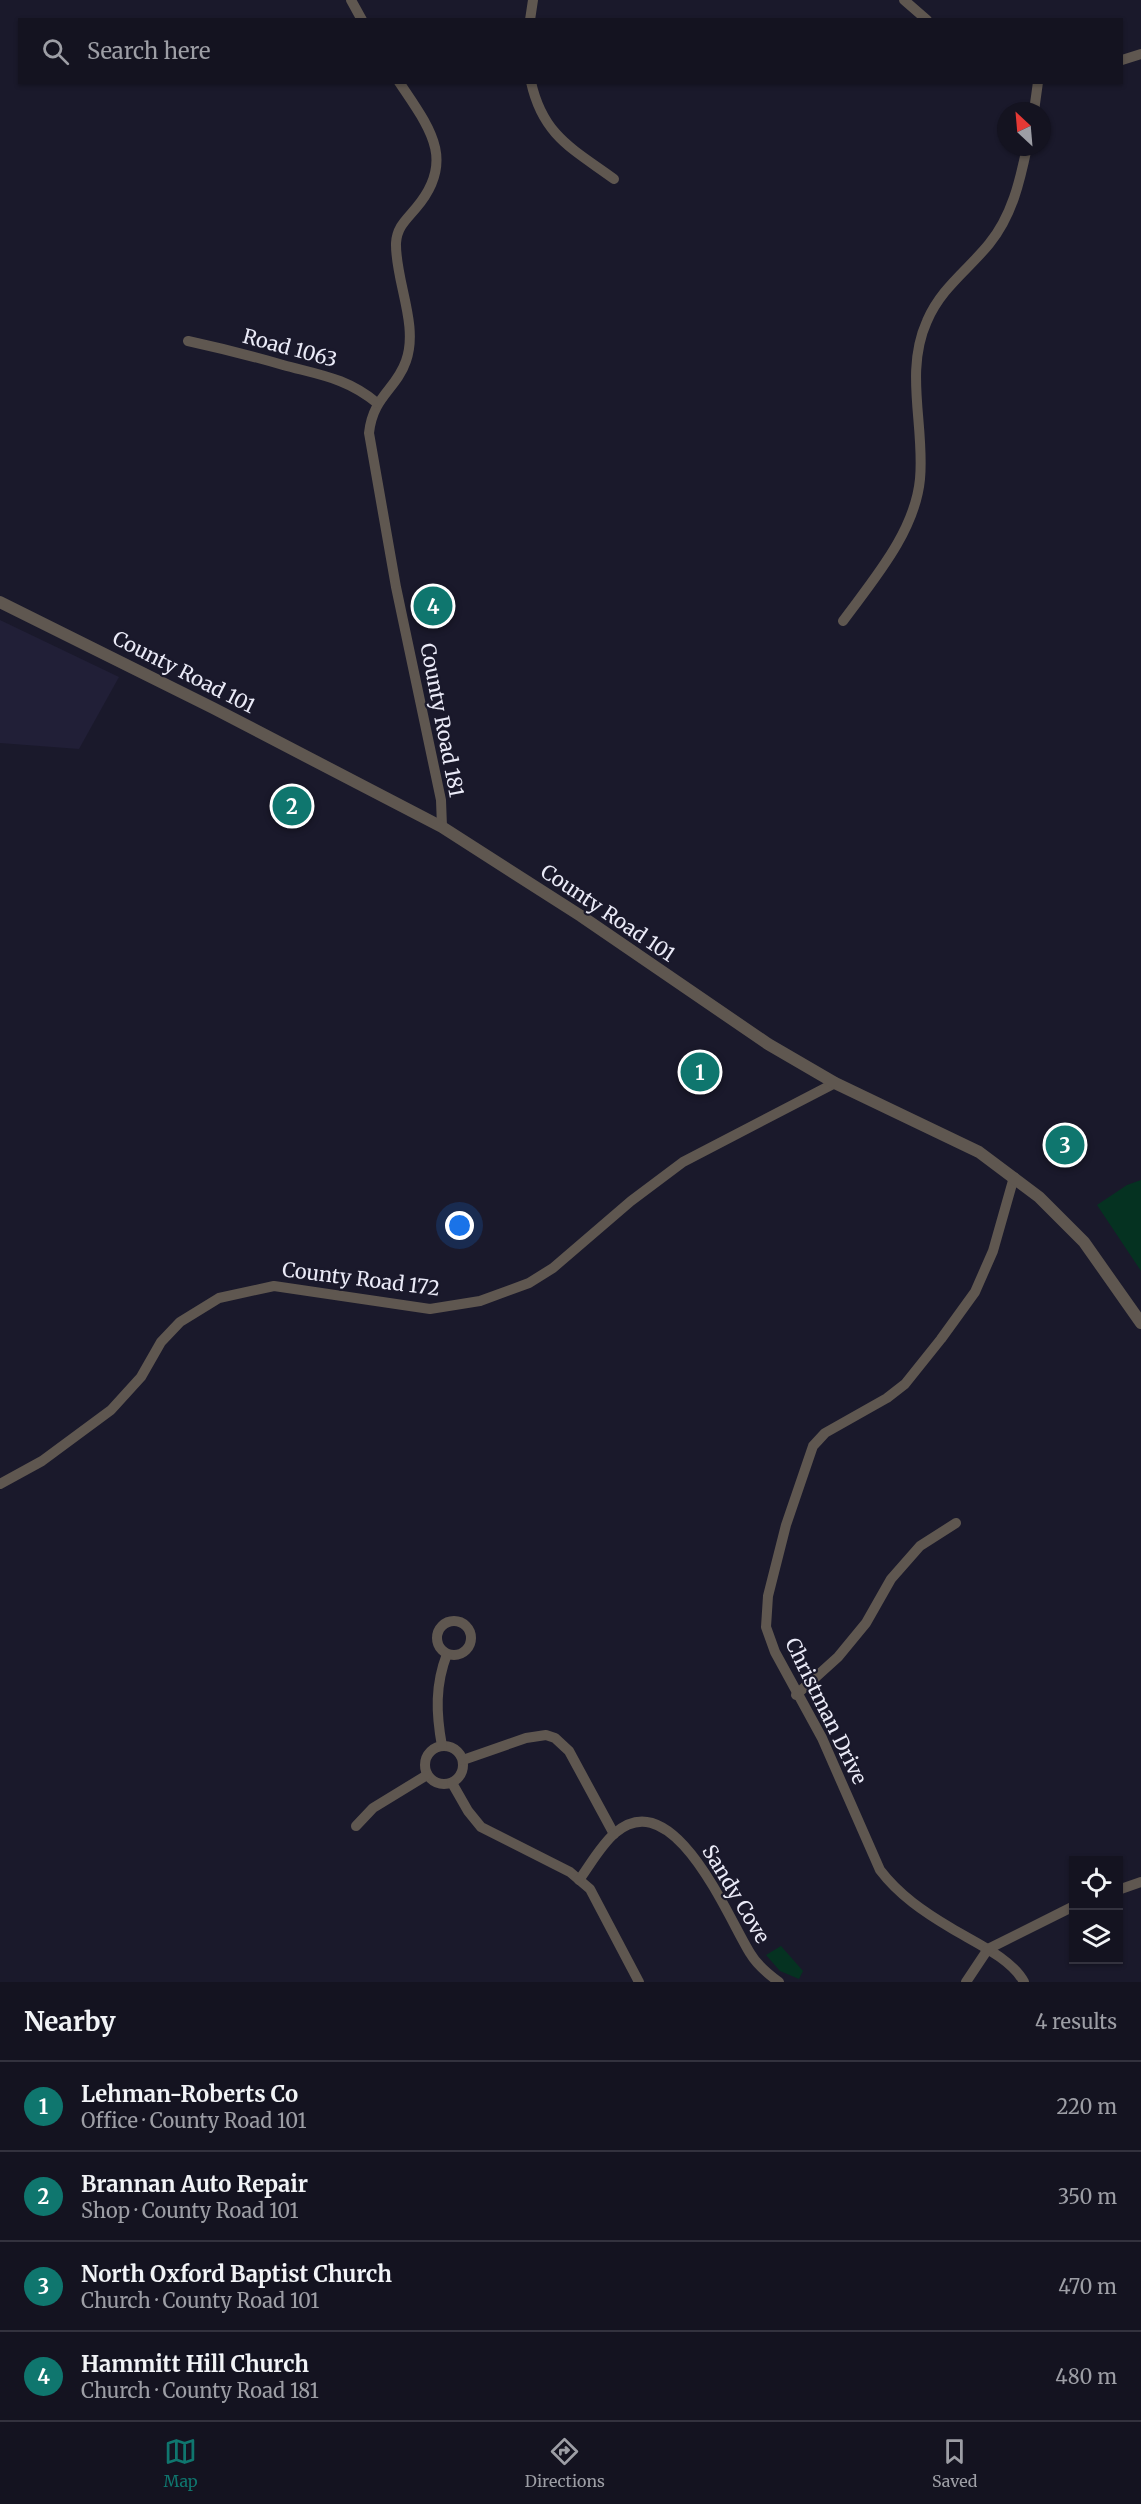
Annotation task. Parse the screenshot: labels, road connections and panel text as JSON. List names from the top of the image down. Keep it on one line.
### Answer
{"streets":{"street":["Road 1063","County Road 101","County Road 181","County Road 172","Christman Drive","Sandy Cove"]},"crossings":[["Road 1063","County Road 181"],["County Road 101","County Road 181"],["County Road 101","County Road 172"],["County Road 101","Christman Drive"]],"north":"top left","page":{"search":"Search here","pins":["4","2","1","3"],"heading":["Nearby","4 results"],"list":[{"mark":"1","name":"Lehman-Roberts Co","note":"Office · County Road 101","value":"220 m"},{"mark":"2","name":"Brannan Auto Repair","note":"Shop · County Road 101","value":"350 m"},{"mark":"3","name":"North Oxford Baptist Church","note":"Church · County Road 101","value":"470 m"},{"mark":"4","name":"Hammitt Hill Church","note":"Church · County Road 181","value":"480 m"}],"nav":["Map","Directions","Saved"]}}
